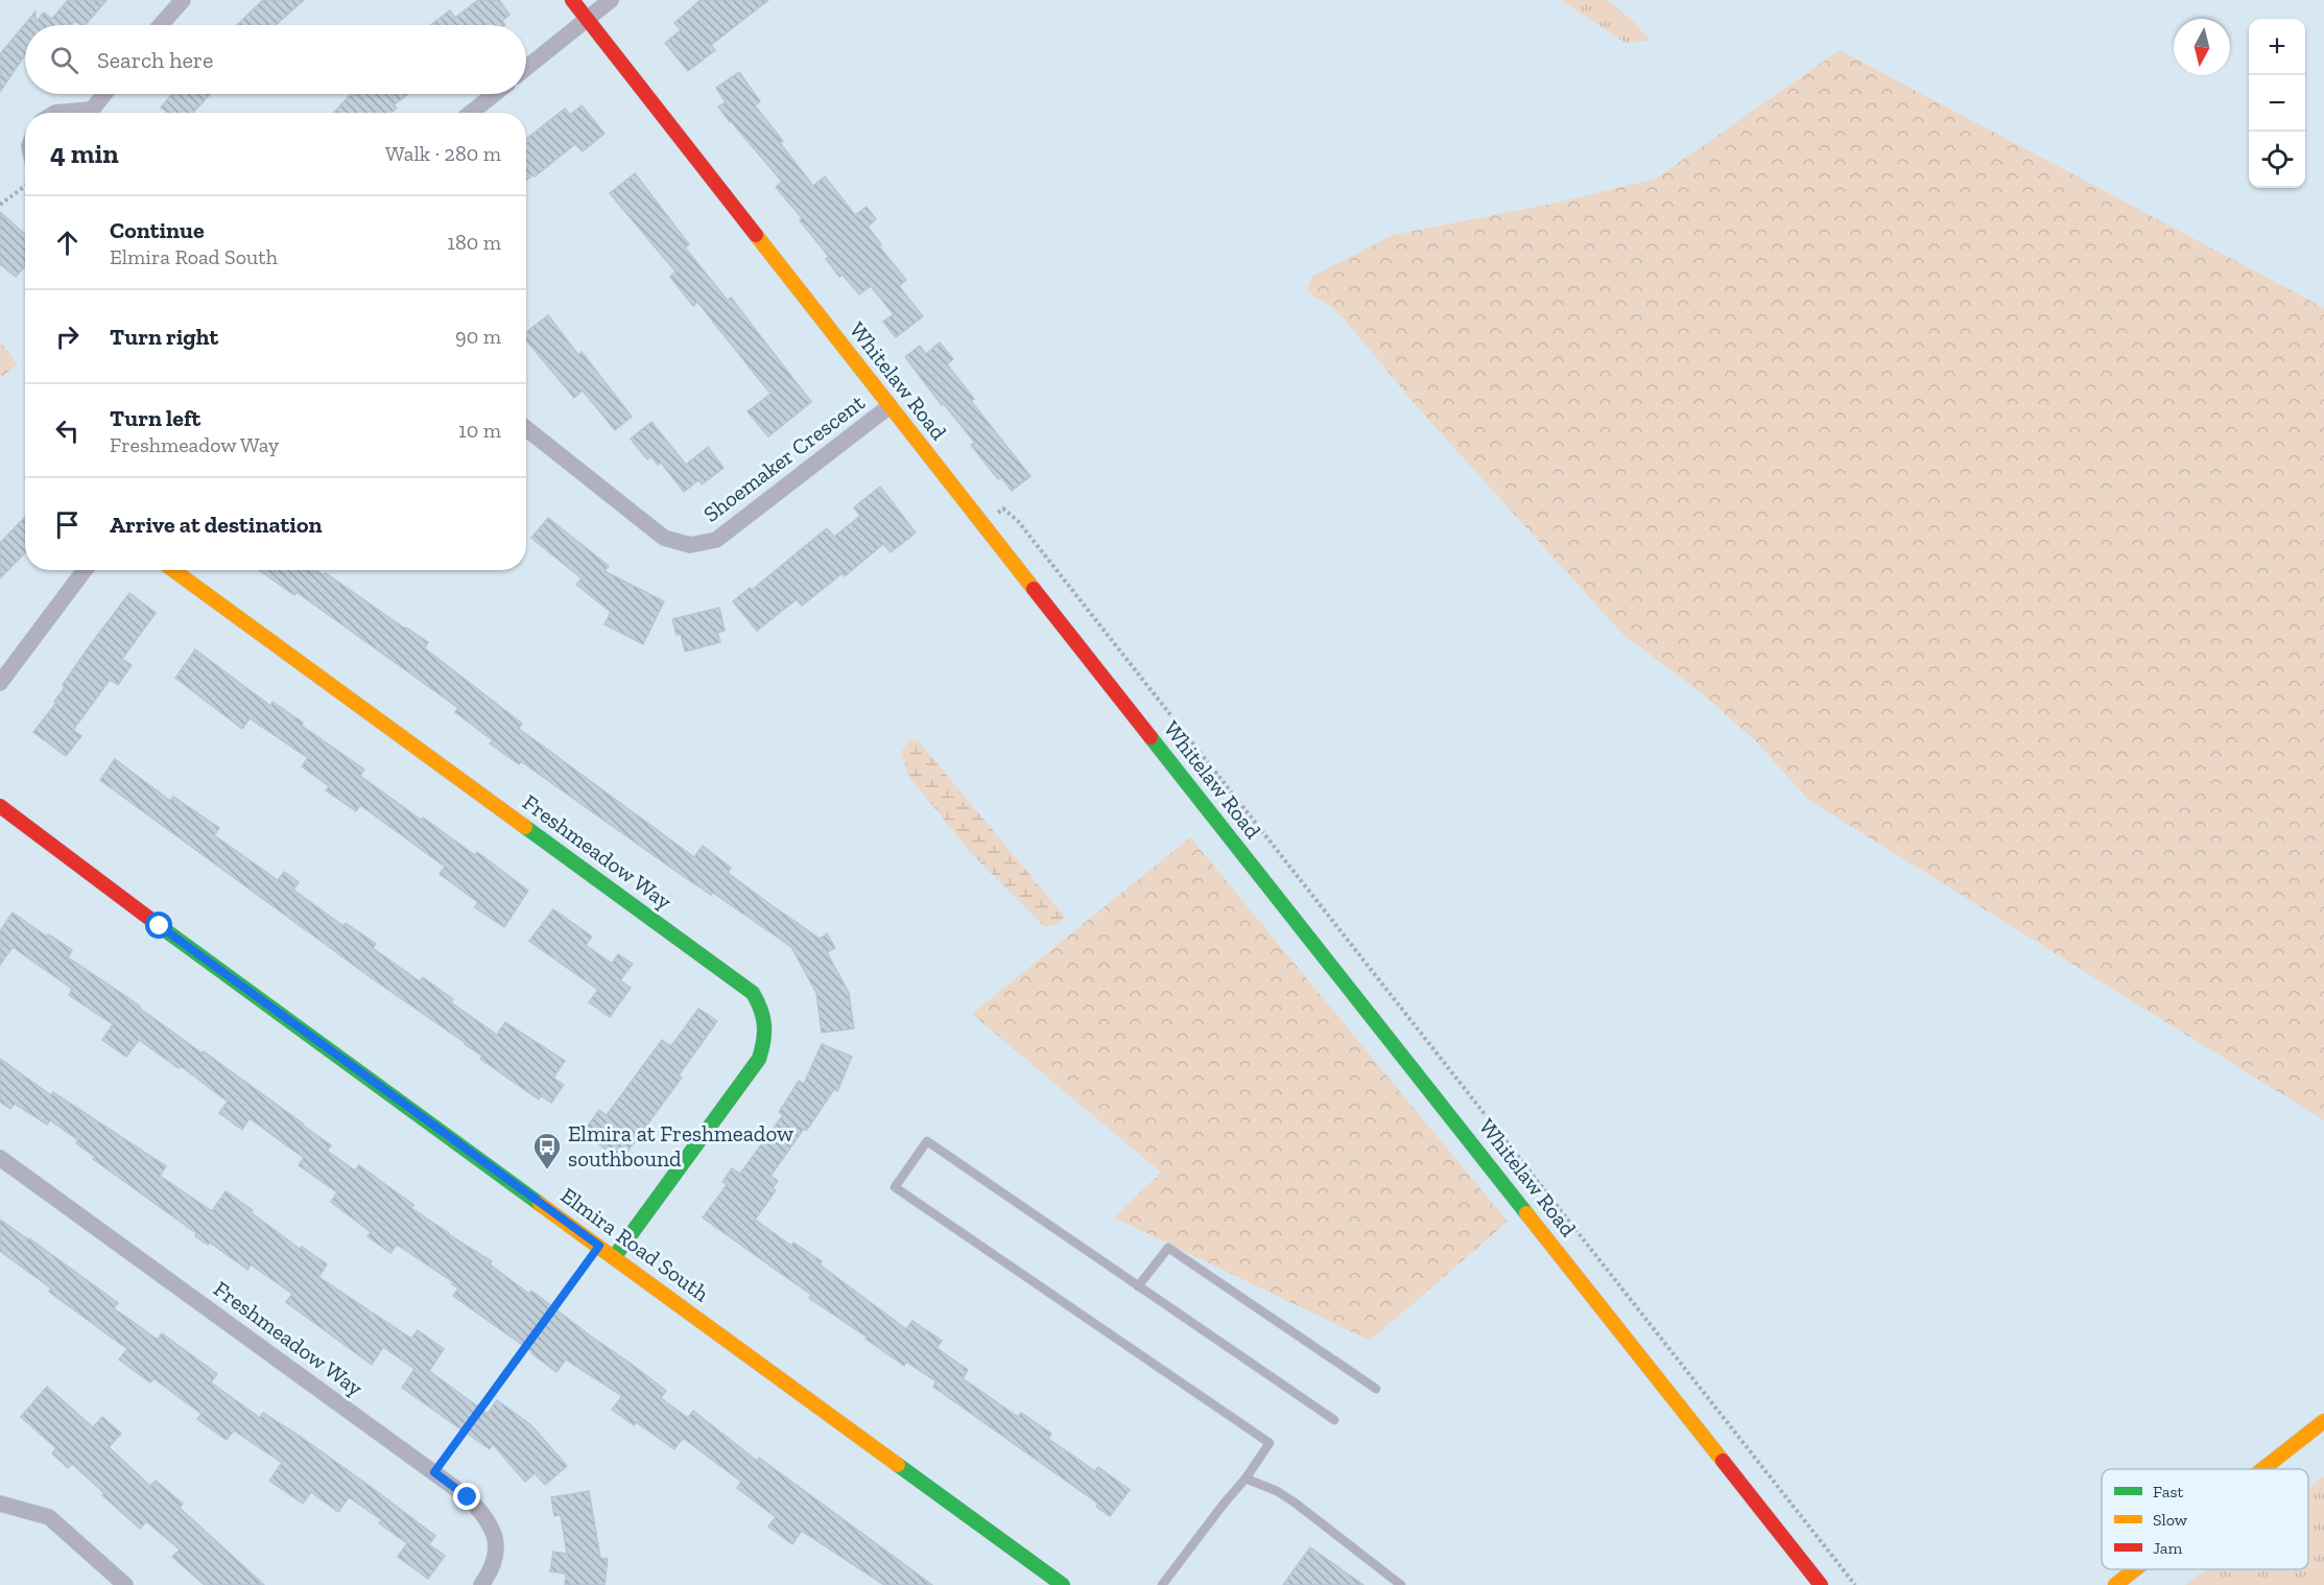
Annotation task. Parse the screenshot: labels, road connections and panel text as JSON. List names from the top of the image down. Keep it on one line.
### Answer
{"streets":{"street":["Whitelaw Road","Shoemaker Crescent","Freshmeadow Way","Elmira Road South"]},"crossings":[["Whitelaw Road","Shoemaker Crescent"],["Freshmeadow Way","Elmira Road South"]],"places":{"bus stop":["Elmira at Freshmeadow southbound"]},"legend":["Fast","Slow","Jam"],"north":"bottom","page":{"map_buttons":["+","−"],"search":"Search here","heading":["4 min","Walk · 280 m"],"list":[["Continue","Elmira Road South","180 m"],["Turn right","90 m"],["Turn left","Freshmeadow Way","10 m"],"Arrive at destination"]}}
